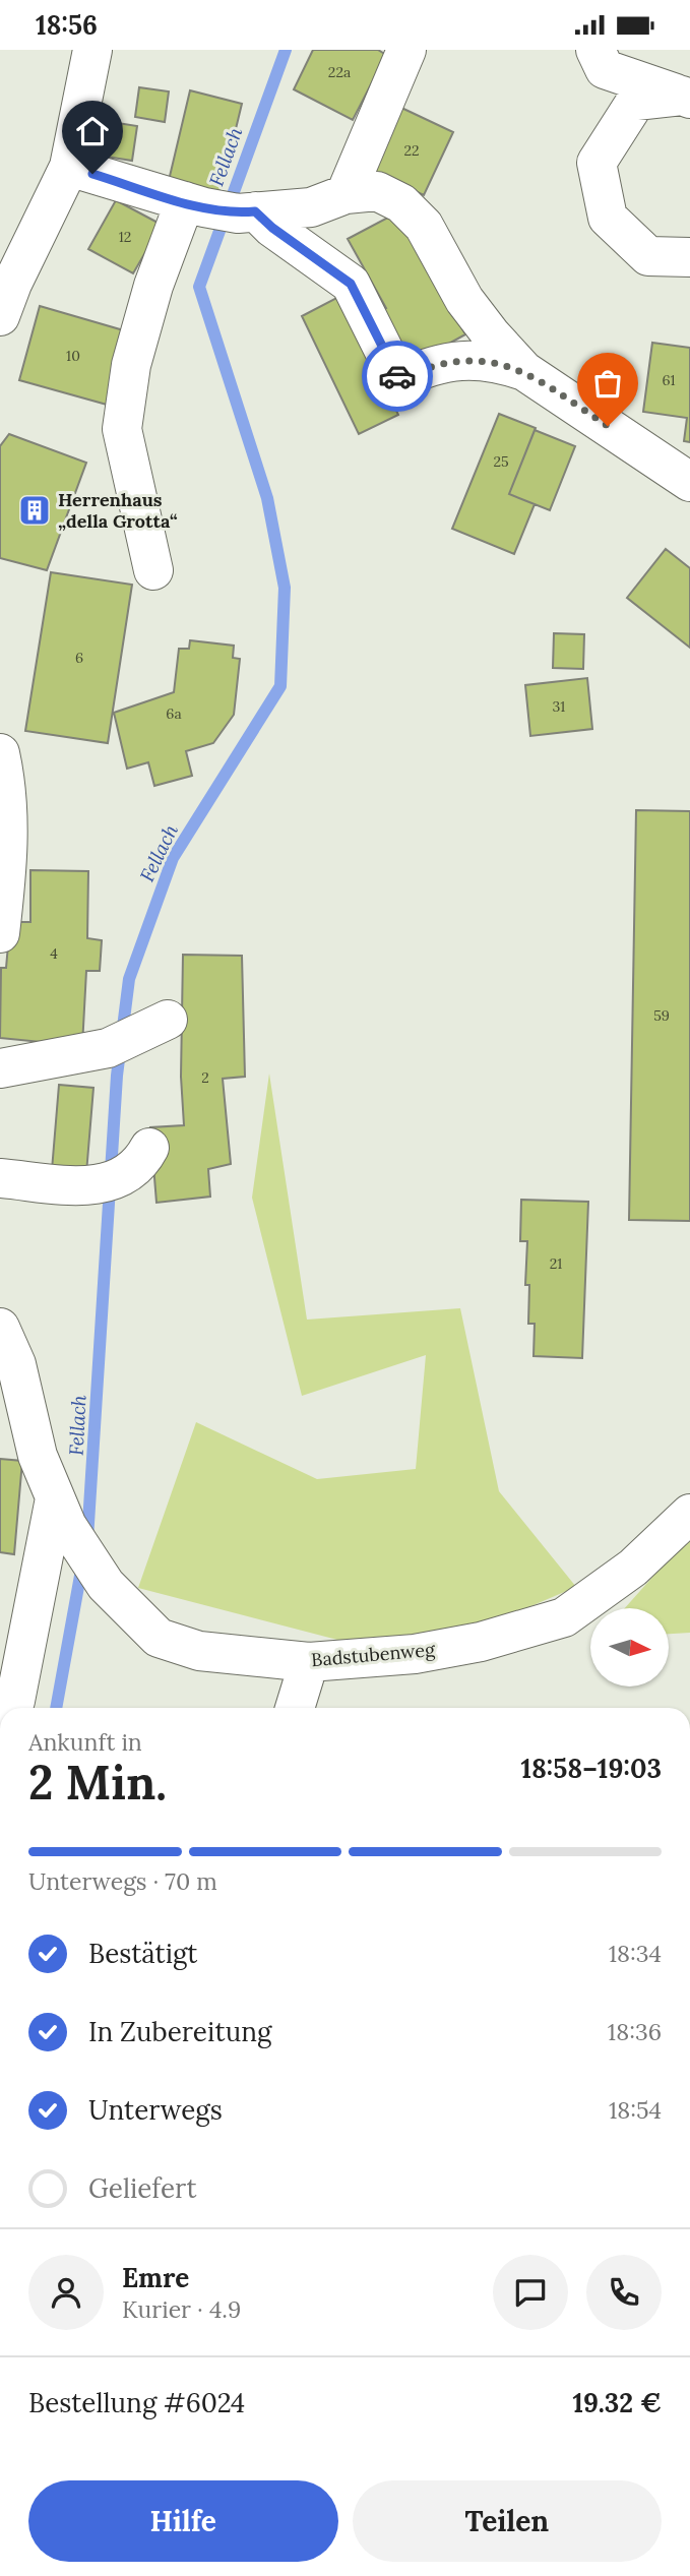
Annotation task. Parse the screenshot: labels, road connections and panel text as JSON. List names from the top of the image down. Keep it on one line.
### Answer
{"streets":{"street":["Badstubenweg"]},"water":["Fellach"],"places":{"building":["Herrenhaus „della Grotta“"]},"house_numbers":["22a","22","12","10","61","25","6","31","6a","4","59","2","21"],"north":"right","page":{"status":"18:56","heading":["2 Min.","Ankunft in","18:58–19:03"],"panel":["Emre","Kurier · 4.9","Bestellung #6024","19.32 €"],"bar":"Unterwegs · 70 m","list":[["Bestätigt","18:34"],["In Zubereitung","18:36"],["Unterwegs","18:54"],"Geliefert"],"buttons":["Hilfe","Teilen"]}}
